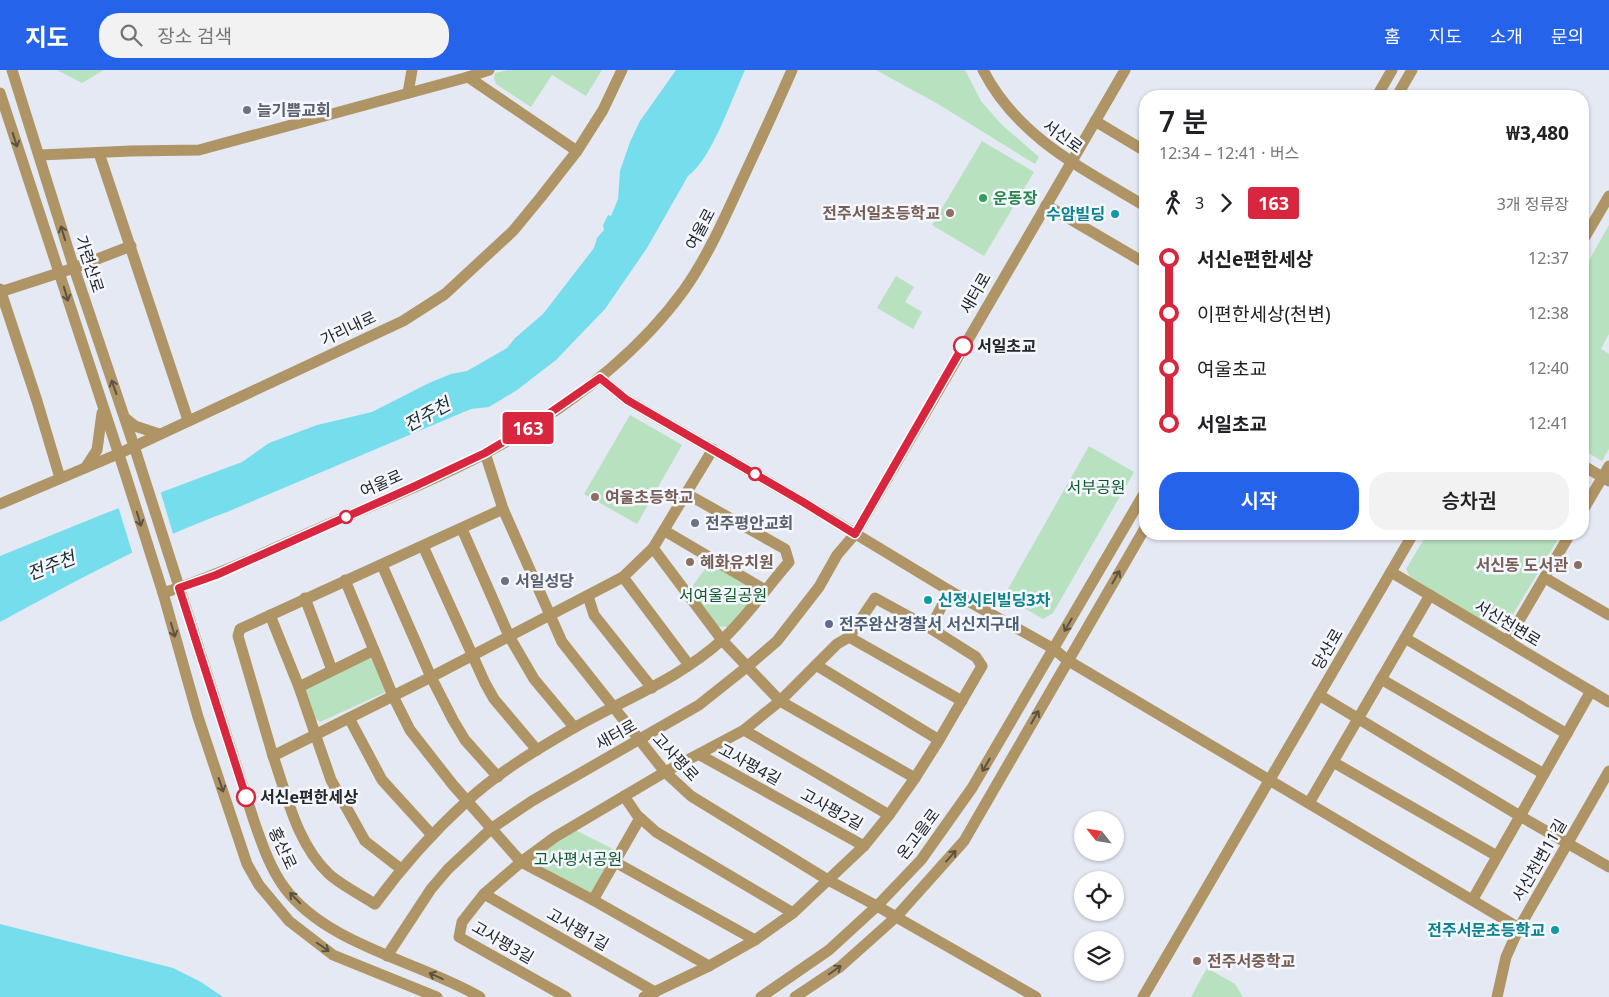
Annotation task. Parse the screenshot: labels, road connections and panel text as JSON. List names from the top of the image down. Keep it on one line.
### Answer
{"streets":{"street":["서신로","여울로","가련산로","새터로","가리내로","서신천변로","당산로","고사평로","고사평4길","고사평2길","온고을로","홍산로","서신천변11길","고사평1길","고사평3길"]},"crossings":[["서신로","새터로"],["여울로","가련산로"],["여울로","고사평로"],["여울로","홍산로"],["가련산로","가리내로"],["가련산로","홍산로"],["새터로","고사평로"],["새터로","홍산로"],["서신천변로","당산로"],["고사평로","고사평4길"],["고사평로","고사평2길"],["고사평로","온고을로"],["고사평로","고사평3길"],["고사평4길","고사평2길"],["고사평4길","고사평3길"],["고사평1길","고사평3길"]],"water":["전주천"],"parks":["서부공원","서여울길공원","고사평서공원"],"places":["늘기쁨교회","운동장","전주서일초등학교","수암빌딩","서일초교","여울초등학교","전주평안교회","혜화유치원","서신동 도서관","서일성당","신정시티빌딩3차","전주완산경찰서 서신지구대","서신e편한세상","전주서문초등학교","전주서중학교"],"lines":["bus line 163"],"north":"top left","page":{"header":"지도","search":"장소 검색","nav":["홈","지도","소개","문의"],"on_map":"163","heading":["7 분","12:34 – 12:41 · 버스","₩3,480"],"legs":["3","163","3개 정류장"],"list":[{"name":"서신e편한세상","value":"12:37"},{"name":"이편한세상(천변)","value":"12:38"},{"name":"여울초교","value":"12:40"},{"name":"서일초교","value":"12:41"}],"buttons":["시작","승차권"]}}
